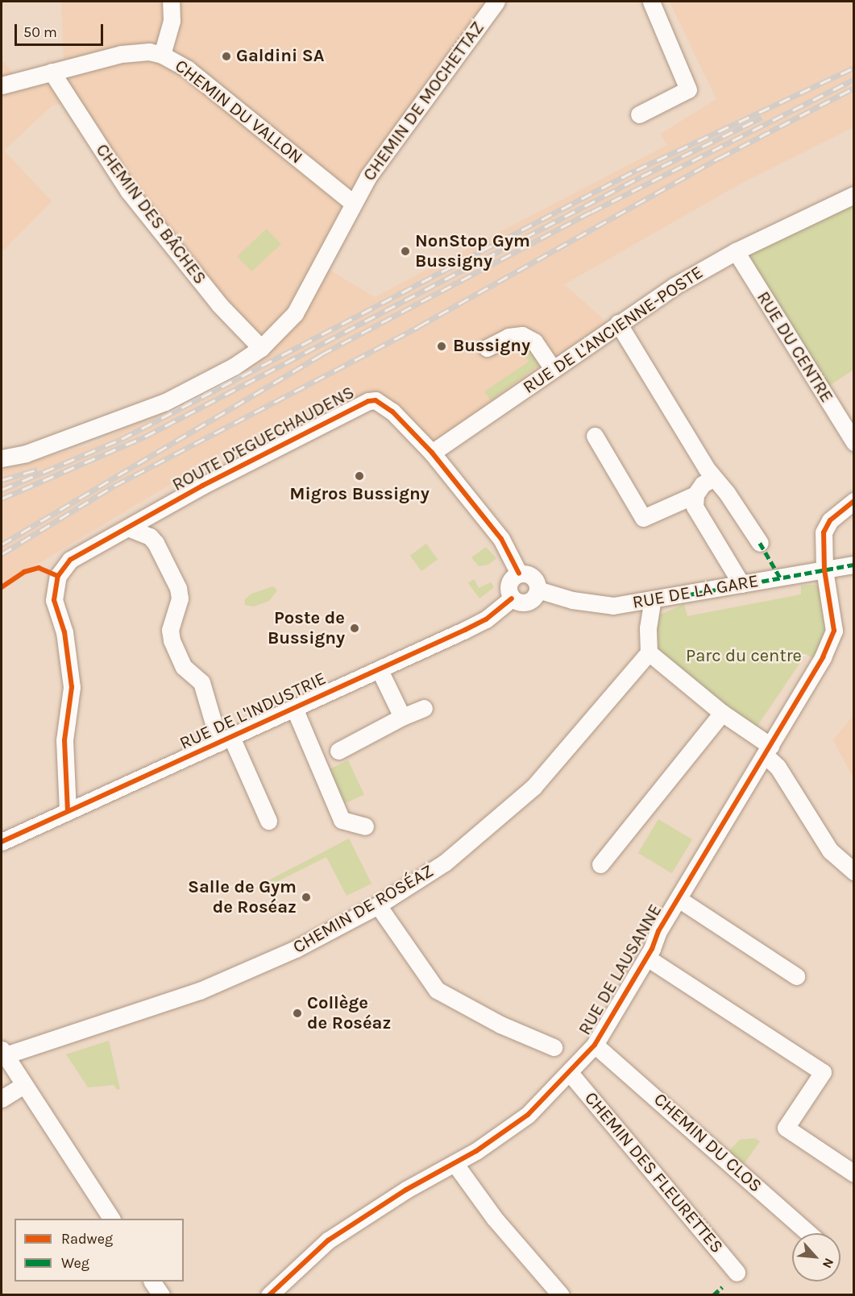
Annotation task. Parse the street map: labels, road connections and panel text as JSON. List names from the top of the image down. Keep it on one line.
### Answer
{"streets":{"street":["CHEMIN DE MOCHETTAZ","CHEMIN DU VALLON","CHEMIN DES BÂCHES","RUE DE L'ANCIENNE-POSTE","RUE DU CENTRE","ROUTE D'EGUECHAUDENS","RUE DE LA GARE","RUE DE L'INDUSTRIE","CHEMIN DE ROSÉAZ","RUE DE LAUSANNE","CHEMIN DU CLOS","CHEMIN DES FLEURETTES"]},"crossings":[["CHEMIN DE MOCHETTAZ","CHEMIN DU VALLON"],["CHEMIN DE MOCHETTAZ","CHEMIN DES BÂCHES"],["CHEMIN DU VALLON","CHEMIN DES BÂCHES"],["RUE DE L'ANCIENNE-POSTE","RUE DU CENTRE"],["RUE DE L'ANCIENNE-POSTE","ROUTE D'EGUECHAUDENS"],["ROUTE D'EGUECHAUDENS","RUE DE L'INDUSTRIE"],["RUE DE LA GARE","RUE DE L'INDUSTRIE"],["RUE DE LA GARE","RUE DE LAUSANNE"],["RUE DE LAUSANNE","CHEMIN DU CLOS"],["RUE DE LAUSANNE","CHEMIN DES FLEURETTES"]],"parks":["Parc du centre"],"places":["Galdini SA","NonStop Gym Bussigny","Bussigny","Migros Bussigny","Poste de Bussigny","Salle de Gym de Roséaz","Collège de Roséaz"],"legend":["Radweg","Weg"],"scale_bar":"50 m","north":"bottom right"}
